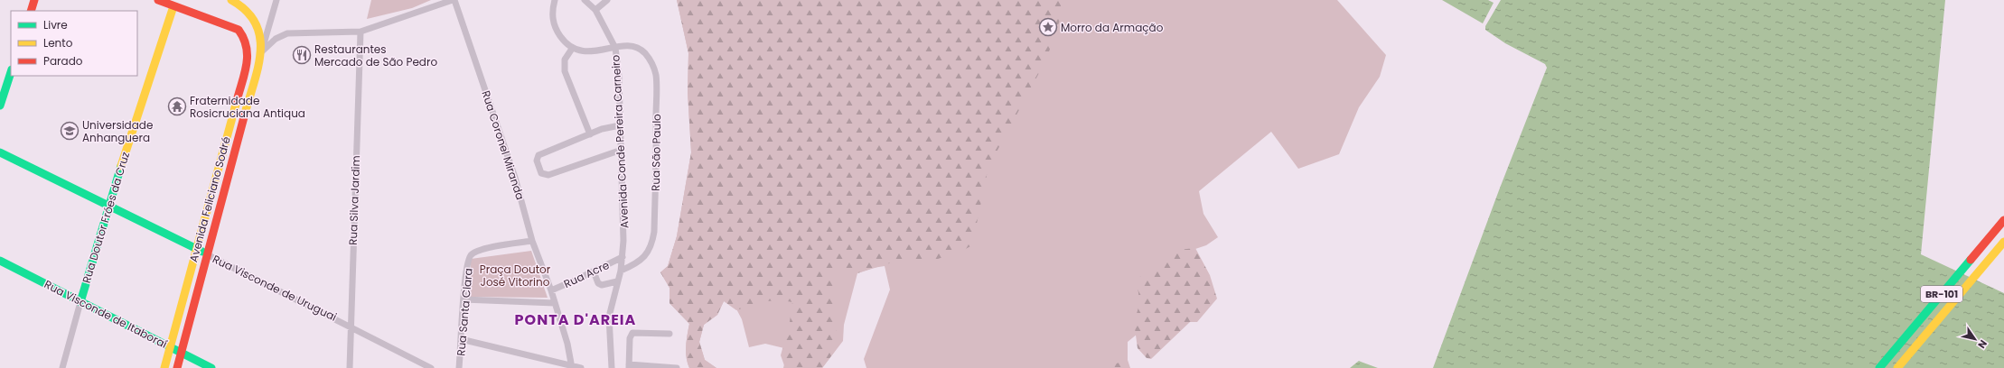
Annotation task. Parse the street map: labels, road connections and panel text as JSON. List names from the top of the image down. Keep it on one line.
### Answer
{"streets":{"main road":["Avenida Feliciano Sodré","Rua Doutor Fróes da Cruz","Rua Visconde de Uruguai","BR-101","Rua Visconde de Itaboraí"],"street":["Avenida Conde Pereira Carneiro","Rua Coronel Miranda","Rua São Paulo","Rua Silva Jardim","Rua Acre","Rua Santa Clara"]},"crossings":[["Avenida Conde Pereira Carneiro","Rua São Paulo"],["Avenida Conde Pereira Carneiro","Rua Acre"],["Rua Coronel Miranda","Rua Acre"],["Rua Coronel Miranda","Rua Santa Clara"],["Avenida Feliciano Sodré","Rua Doutor Fróes da Cruz"],["Avenida Feliciano Sodré","Rua Visconde de Uruguai"],["Avenida Feliciano Sodré","Rua Visconde de Itaboraí"],["Rua Silva Jardim","Rua Visconde de Uruguai"],["Rua Doutor Fróes da Cruz","Rua Visconde de Uruguai"],["Rua Doutor Fróes da Cruz","Rua Visconde de Itaboraí"]],"districts":["PONTA D'AREIA"],"parks":["Praça Doutor José Vitorino"],"places":{"place":["Morro da Armação"],"restaurant":["Restaurantes Mercado de São Pedro"],"temple":["Fraternidade Rosicruciana Antiqua"],"school or university":["Universidade Anhanguera"]},"legend":["Livre","Lento","Parado"],"north":"bottom right"}
